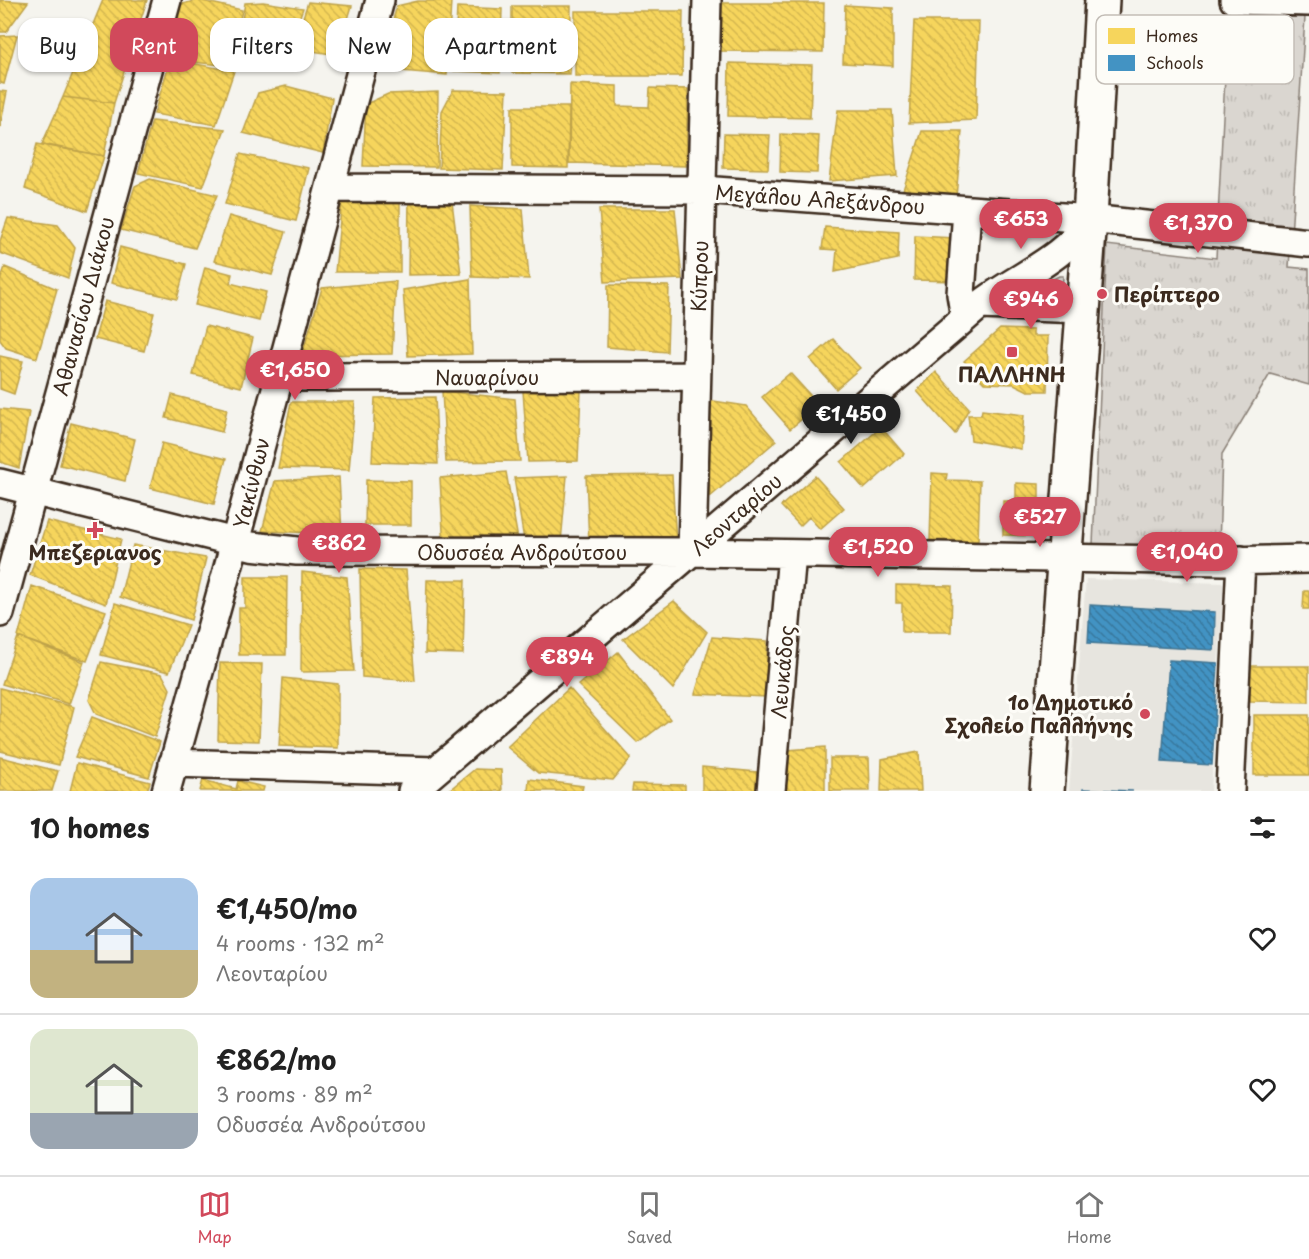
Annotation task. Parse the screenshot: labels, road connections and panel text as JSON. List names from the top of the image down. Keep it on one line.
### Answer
{"streets":{"street":["Μεγάλου Αλεξάνδρου","Κύπρου","Αθανασίου Διάκου","Ναυαρίνου","Υακίνθων","Λεονταρίου","Οδυσσέα Ανδρούτσου","Λευκάδος"]},"crossings":[["Μεγάλου Αλεξάνδρου","Κύπρου"],["Μεγάλου Αλεξάνδρου","Υακίνθων"],["Μεγάλου Αλεξάνδρου","Λεονταρίου"],["Κύπρου","Ναυαρίνου"],["Κύπρου","Λεονταρίου"],["Κύπρου","Οδυσσέα Ανδρούτσου"],["Αθανασίου Διάκου","Οδυσσέα Ανδρούτσου"],["Ναυαρίνου","Υακίνθων"],["Υακίνθων","Οδυσσέα Ανδρούτσου"],["Λεονταρίου","Οδυσσέα Ανδρούτσου"],["Οδυσσέα Ανδρούτσου","Λευκάδος"]],"places":{"other":["Περίπτερο","1ο Δημοτικό Σχολείο Παλλήνης"],"transit":["ΠΑΛΛΗΝΗ"],"health":["Μπεζεριανος"]},"legend":["Homes","Schools"],"page":{"chip":["Buy","Rent","Filters","New","Apartment"],"price":["€653","€1,370","€946","€1,650","€1,450","€527","€862","€1,520","€1,040","€894"],"heading":"10 homes","list":[{"name":"€1,450/mo","note":"4 rooms · 132 m² · Λεονταρίου"},{"name":"€862/mo","note":"3 rooms · 89 m² · Οδυσσέα Ανδρούτσου"}],"tabs":["Map","Saved","Home"]}}
